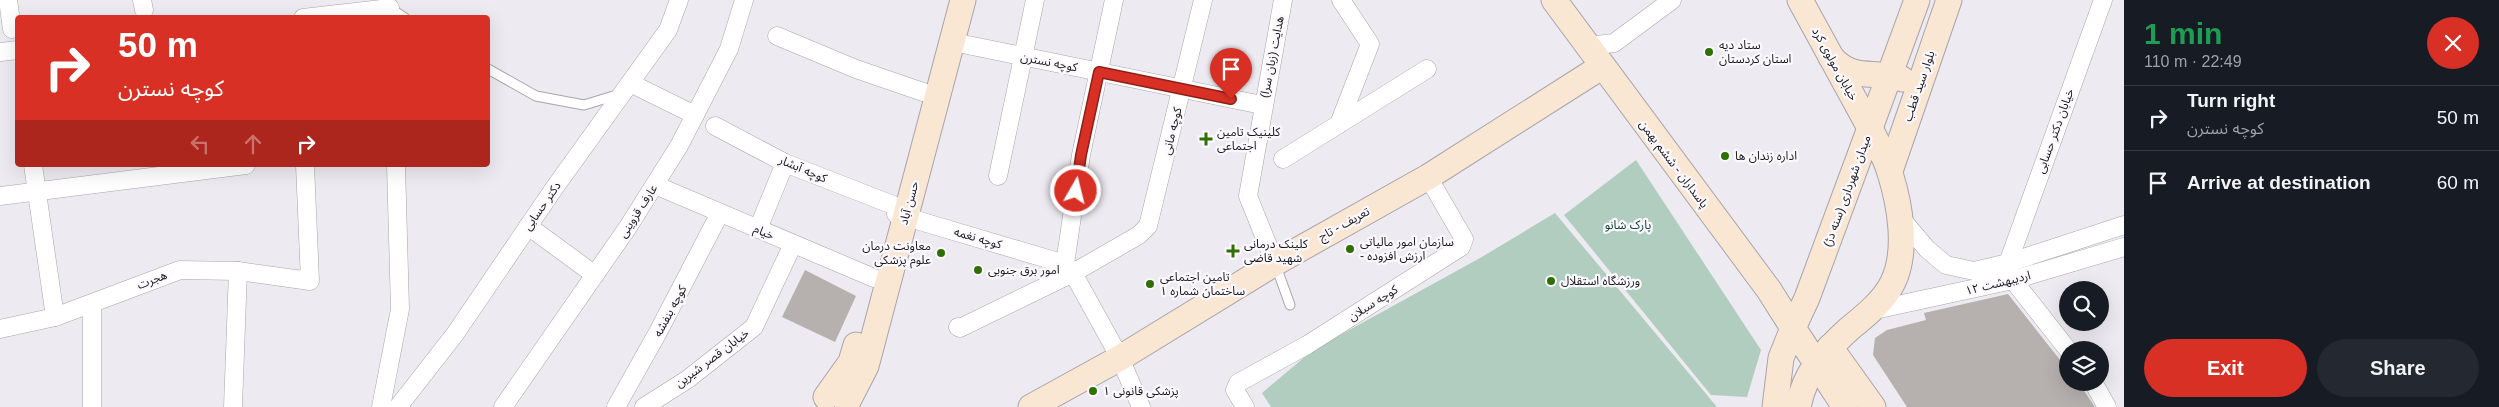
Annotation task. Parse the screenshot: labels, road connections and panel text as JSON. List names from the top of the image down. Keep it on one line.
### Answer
{"streets":{"street":["هدایت (زبان سرا)","کوچه نسترن","خیابان مولوی کرد","بلوار سید قطب","کوچه مانی","خیابان دکتر حسابی","پاسداران - ششم بهمن","کوچه آبشار","میدان شهرداری (سنه دژ)","حسن آباد","دکتر حسابی","عارف قزوینی","تعریف - تاج","خیام","کوچه نغمه","هجرت","۱۲ اردیبهشت","کوچه سبلان","کوچه بنفشه","خیابان قصر شیرین"]},"crossings":[["هدایت (زبان سرا)","کوچه نسترن"],["هدایت (زبان سرا)","تعریف - تاج"],["کوچه نسترن","کوچه مانی"],["کوچه نسترن","حسن آباد"],["خیابان مولوی کرد","میدان شهرداری (سنه دژ)"],["بلوار سید قطب","میدان شهرداری (سنه دژ)"],["کوچه مانی","کوچه نغمه"],["خیابان دکتر حسابی","۱۲ اردیبهشت"],["پاسداران - ششم بهمن","میدان شهرداری (سنه دژ)"],["پاسداران - ششم بهمن","تعریف - تاج"],["کوچه آبشار","حسن آباد"],["کوچه آبشار","کوچه نغمه"],["میدان شهرداری (سنه دژ)","۱۲ اردیبهشت"],["حسن آباد","خیام"],["حسن آباد","کوچه نغمه"],["عارف قزوینی","خیام"],["تعریف - تاج","کوچه سبلان"],["خیام","کوچه بنفشه"],["خیام","خیابان قصر شیرین"]],"parks":["پارک شانو"],"places":{"other":["ستاد دیه استان کردستان","اداره زندان ها","سازمان امور مالیاتی - ارزش افزوده","معاونت درمان علوم پزشکی","امور برق جنوبی","ورزشگاه استقلال","تامین اجتماعی ساختمان شماره ۱","پزشکی قانونی ۱"],"health":["کلینیک تامین اجتماعی","کلینک درمانی شهید قاضی"]},"page":{"heading":["1 min","110 m · 22:49"],"turn":["50 m","کوچه نسترن"],"list":[{"name":"Turn right","note":"کوچه نسترن","value":"50 m"},{"name":"Arrive at destination","value":"60 m"}],"buttons":["Exit","Share"]}}
